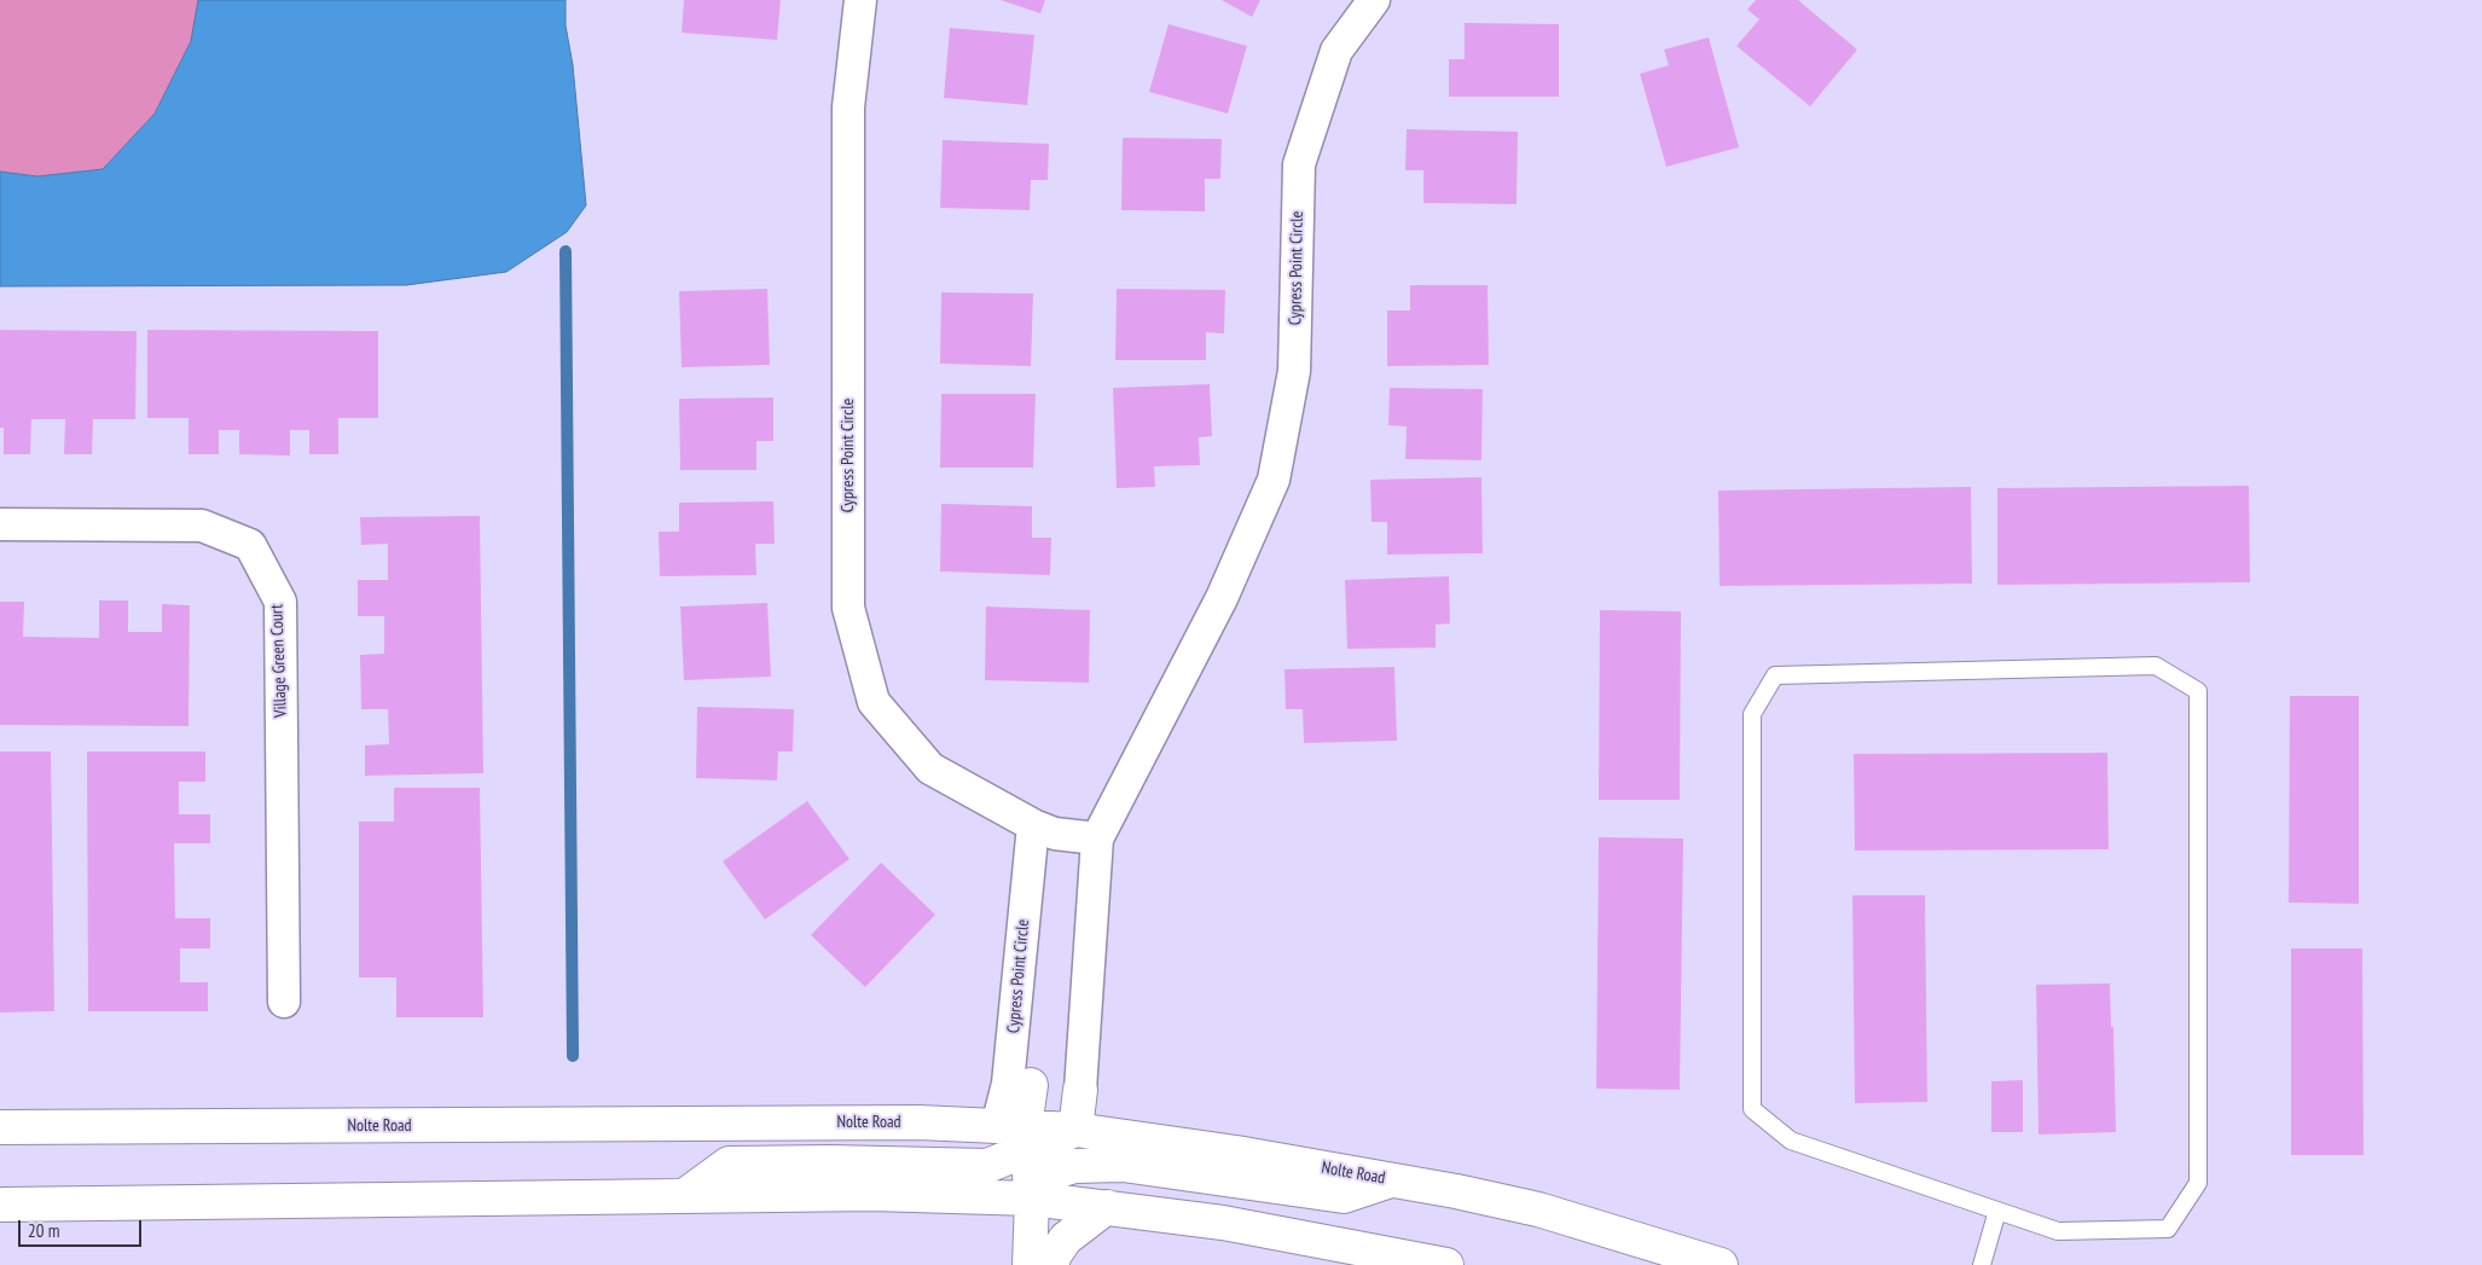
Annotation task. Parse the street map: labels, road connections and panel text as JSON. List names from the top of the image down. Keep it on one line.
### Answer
{"streets":{"street":["Cypress Point Circle","Village Green Court","Nolte Road"]},"crossings":[["Cypress Point Circle","Nolte Road"]],"scale_bar":"20 m"}
